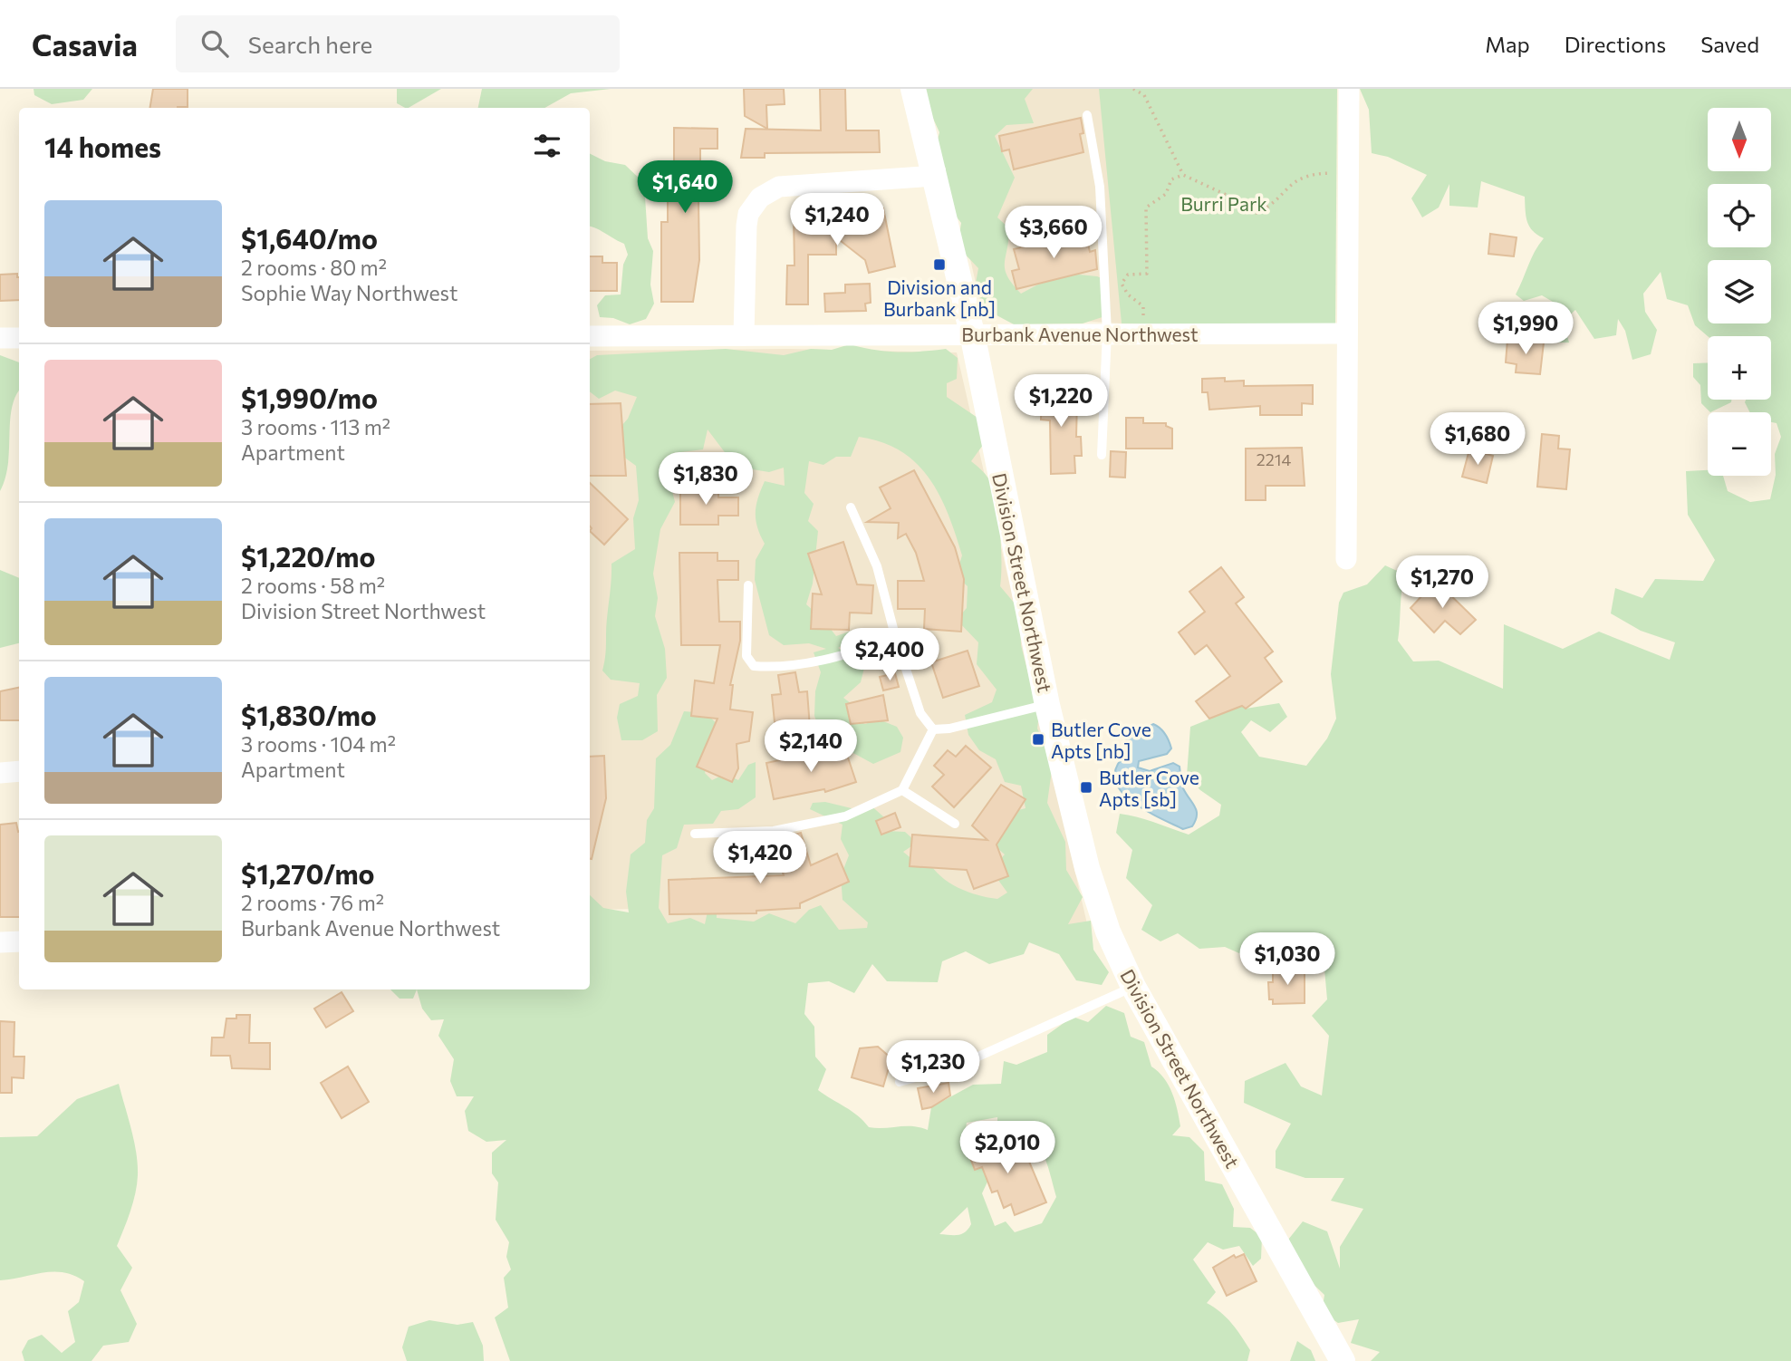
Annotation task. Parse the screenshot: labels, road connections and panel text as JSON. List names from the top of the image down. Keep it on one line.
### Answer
{"streets":{"street":["Burbank Avenue Northwest","Division Street Northwest"]},"crossings":[["Burbank Avenue Northwest","Division Street Northwest"]],"parks":["Burri Park"],"places":{"transit":["Division and Burbank [nb]","Butler Cove Apts [nb]","Butler Cove Apts [sb]"]},"house_numbers":["2214"],"north":"bottom","page":{"header":"Casavia","search":"Search here","nav":["Map","Directions","Saved"],"map_buttons":["+","−"],"heading":"14 homes","price":["$1,640","$1,240","$3,660","$1,990","$1,220","$1,680","$1,830","$1,270","$2,400","$2,140","$1,420","$1,030","$1,230","$2,010"],"list":[{"name":"$1,640/mo","note":"2 rooms · 80 m² · Sophie Way Northwest"},{"name":"$1,990/mo","note":"3 rooms · 113 m² · Apartment"},{"name":"$1,220/mo","note":"2 rooms · 58 m² · Division Street Northwest"},{"name":"$1,830/mo","note":"3 rooms · 104 m² · Apartment"},{"name":"$1,270/mo","note":"2 rooms · 76 m² · Burbank Avenue Northwest"}]}}
